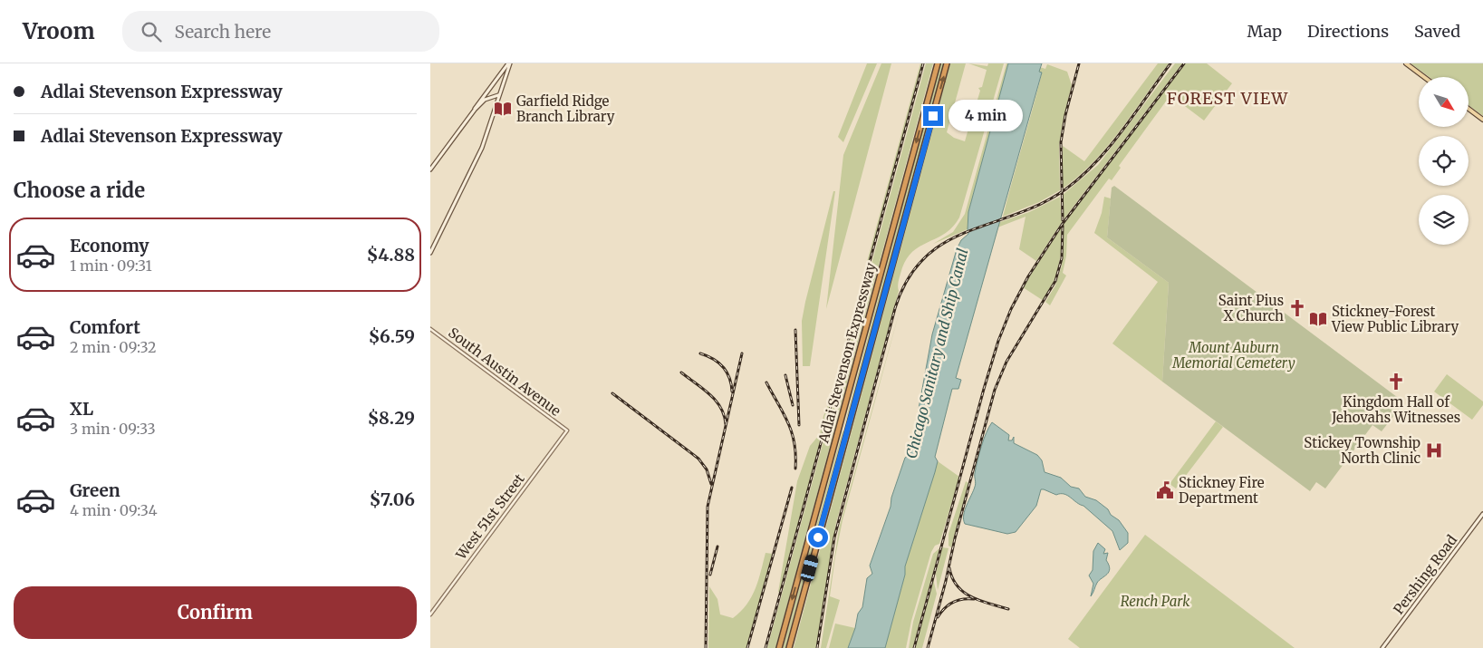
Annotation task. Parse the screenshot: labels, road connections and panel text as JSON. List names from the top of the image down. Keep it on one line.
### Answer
{"streets":{"highway":["Adlai Stevenson Expressway"],"main road":["Pershing Road"],"street":["South Austin Avenue","West 51st Street"]},"crossings":[["South Austin Avenue","West 51st Street"]],"districts":["FOREST VIEW"],"water":["Chicago Sanitary and Ship Canal"],"parks":["Mount Auburn Memorial Cemetery","Rench Park"],"places":{"library":["Garfield Ridge Branch Library","Stickney-Forest View Public Library"],"church":["Saint Pius X Church","Kingdom Hall of Jehovahs Witnesses"],"hospital":["Stickey Township North Clinic"],"public building":["Stickney Fire Department"]},"north":"bottom right","page":{"header":"Vroom","search":"Search here","nav":["Map","Directions","Saved"],"banner":["Adlai Stevenson Expressway","Adlai Stevenson Expressway"],"bubble":"4 min","heading":"Choose a ride","list":[{"name":"Economy","note":"1 min · 09:31","value":"$4.88"},{"name":"Comfort","note":"2 min · 09:32","value":"$6.59"},{"name":"XL","note":"3 min · 09:33","value":"$8.29"},{"name":"Green","note":"4 min · 09:34","value":"$7.06"}],"buttons":"Confirm"}}
